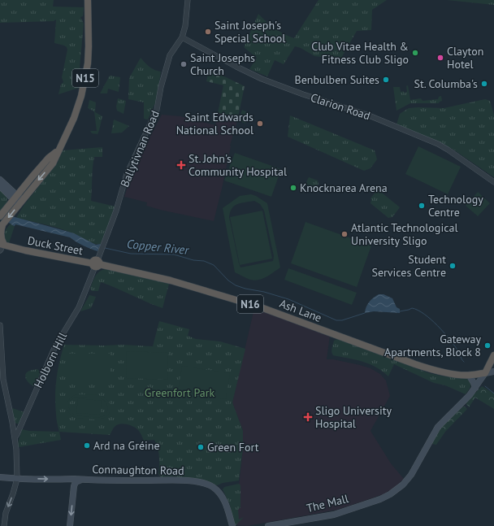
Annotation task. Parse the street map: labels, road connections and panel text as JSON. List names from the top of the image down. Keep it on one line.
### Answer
{"streets":{"highway":["N15","Duck Street","N16","Ash Lane"],"main road":["Connaughton Road","The Mall"],"street":["Clarion Road","Ballytivnan Road","Holborn Hill"]},"crossings":[["Clarion Road","Ballytivnan Road"],["Ballytivnan Road","Duck Street"],["Ballytivnan Road","Ash Lane"],["Ballytivnan Road","Holborn Hill"],["Duck Street","Ash Lane"],["Duck Street","Holborn Hill"],["Ash Lane","Holborn Hill"],["Ash Lane","The Mall"]],"water":["Copper River"],"parks":["Greenfort Park"],"places":{"other":["Saint Joseph's Special School","Club Vitae Health & Fitness Club Sligo","Clayton Hotel","Saint Josephs Church","Benbulben Suites","St. Columba's","Saint Edwards National School","Knocknarea Arena","Technology Centre","Atlantic Technological University Sligo","Student Services Centre","Gateway Apartments, Block 8","Ard na Gréine","Green Fort"],"health":["St. John's Community Hospital","Sligo University Hospital"]}}
